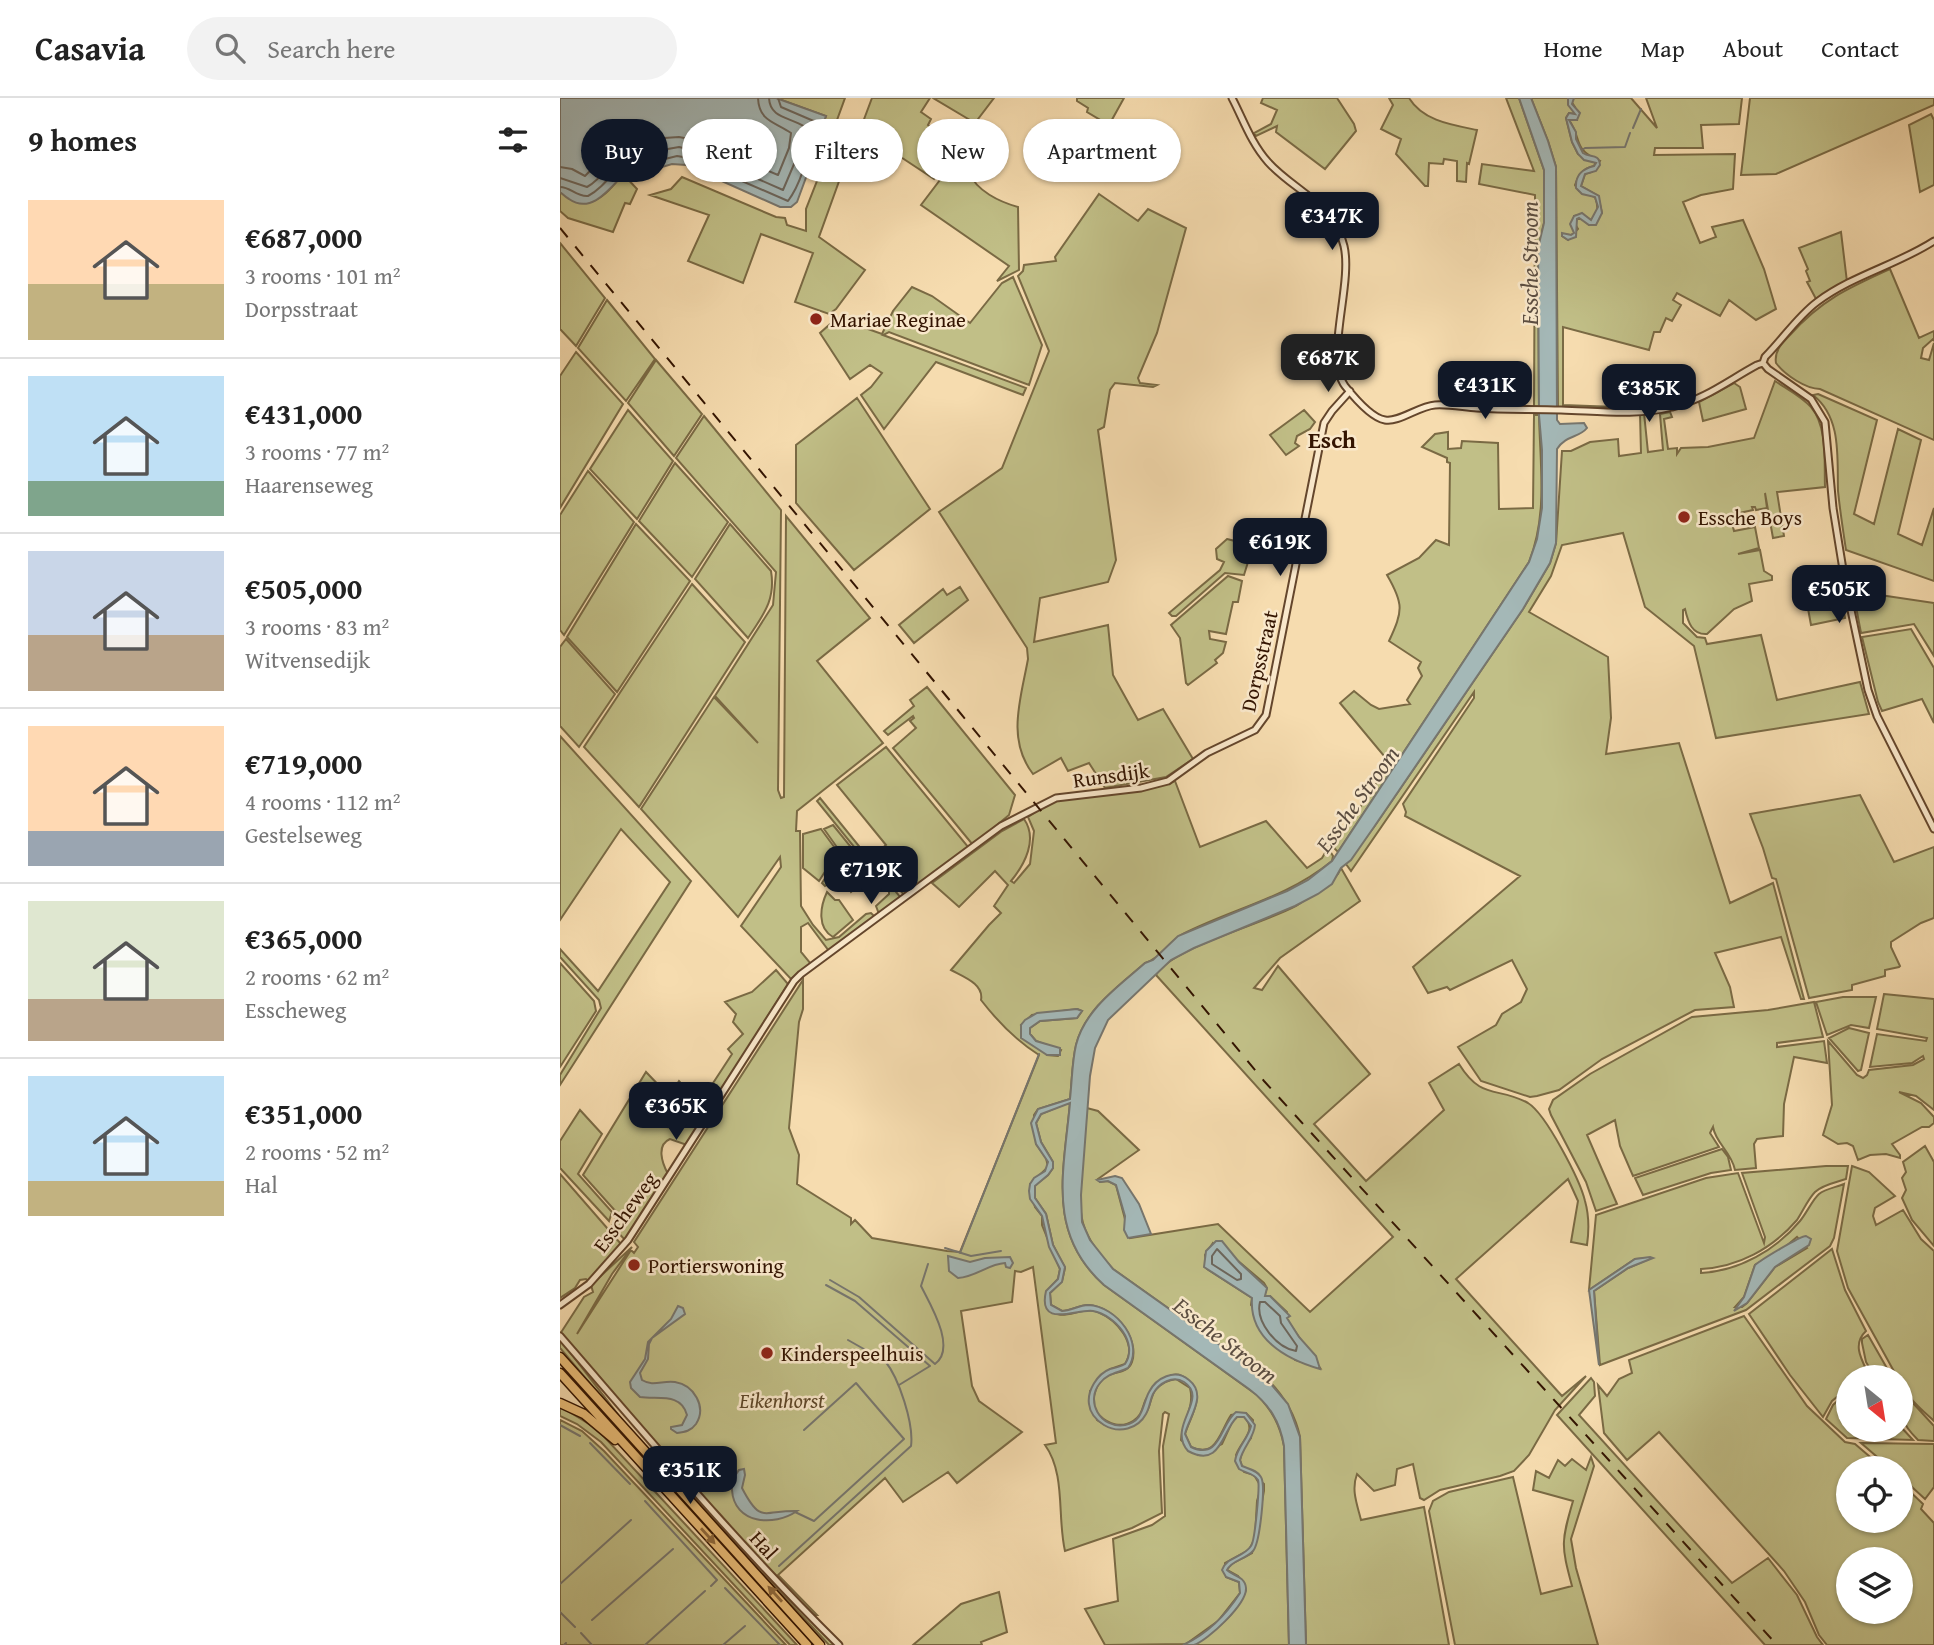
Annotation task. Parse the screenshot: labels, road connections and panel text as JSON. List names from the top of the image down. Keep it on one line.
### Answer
{"streets":{"street":["Dorpsstraat","Runsdijk","Esscheweg","Hal"]},"crossings":[["Dorpsstraat","Runsdijk"],["Runsdijk","Esscheweg"]],"districts":["Esch"],"water":["Essche Stroom"],"parks":["Eikenhorst"],"places":["Mariae Reginae","Essche Boys","Portierswoning","Kinderspeelhuis"],"north":"bottom right","page":{"header":"Casavia","search":"Search here","nav":["Home","Map","About","Contact"],"heading":"9 homes","chip":["Buy","Rent","Filters","New","Apartment"],"list":[{"name":"€687,000","note":"3 rooms · 101 m² · Dorpsstraat"},{"name":"€431,000","note":"3 rooms · 77 m² · Haarenseweg"},{"name":"€505,000","note":"3 rooms · 83 m² · Witvensedijk"},{"name":"€719,000","note":"4 rooms · 112 m² · Gestelseweg"},{"name":"€365,000","note":"2 rooms · 62 m² · Esscheweg"},{"name":"€351,000","note":"2 rooms · 52 m² · Hal"}],"price":["€347K","€687K","€431K","€385K","€619K","€505K","€719K","€365K","€351K"]}}
